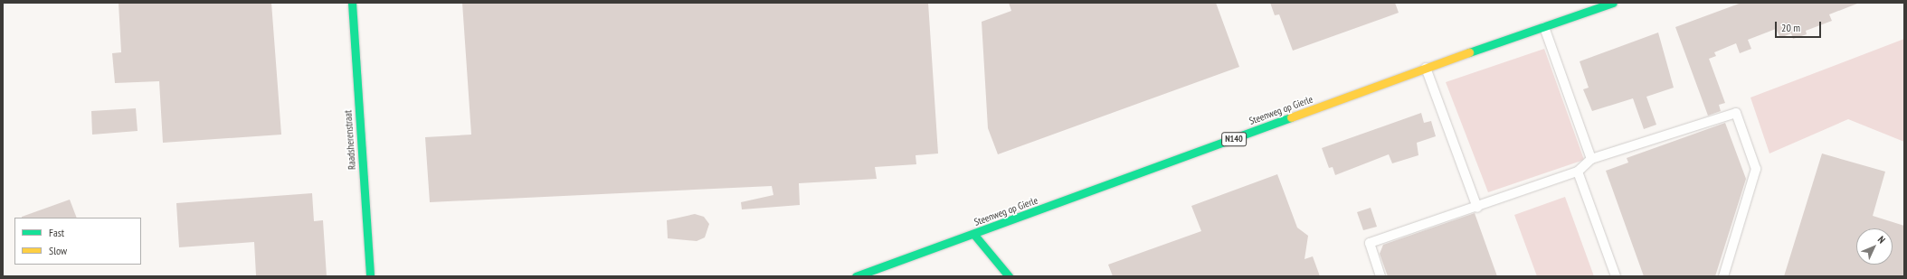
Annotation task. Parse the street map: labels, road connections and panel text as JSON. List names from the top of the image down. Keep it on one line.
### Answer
{"streets":{"main road":["Steenweg op Gierle","N140","Raadsherenstraat"]},"legend":["Fast","Slow"],"scale_bar":"20 m","north":"top right"}
